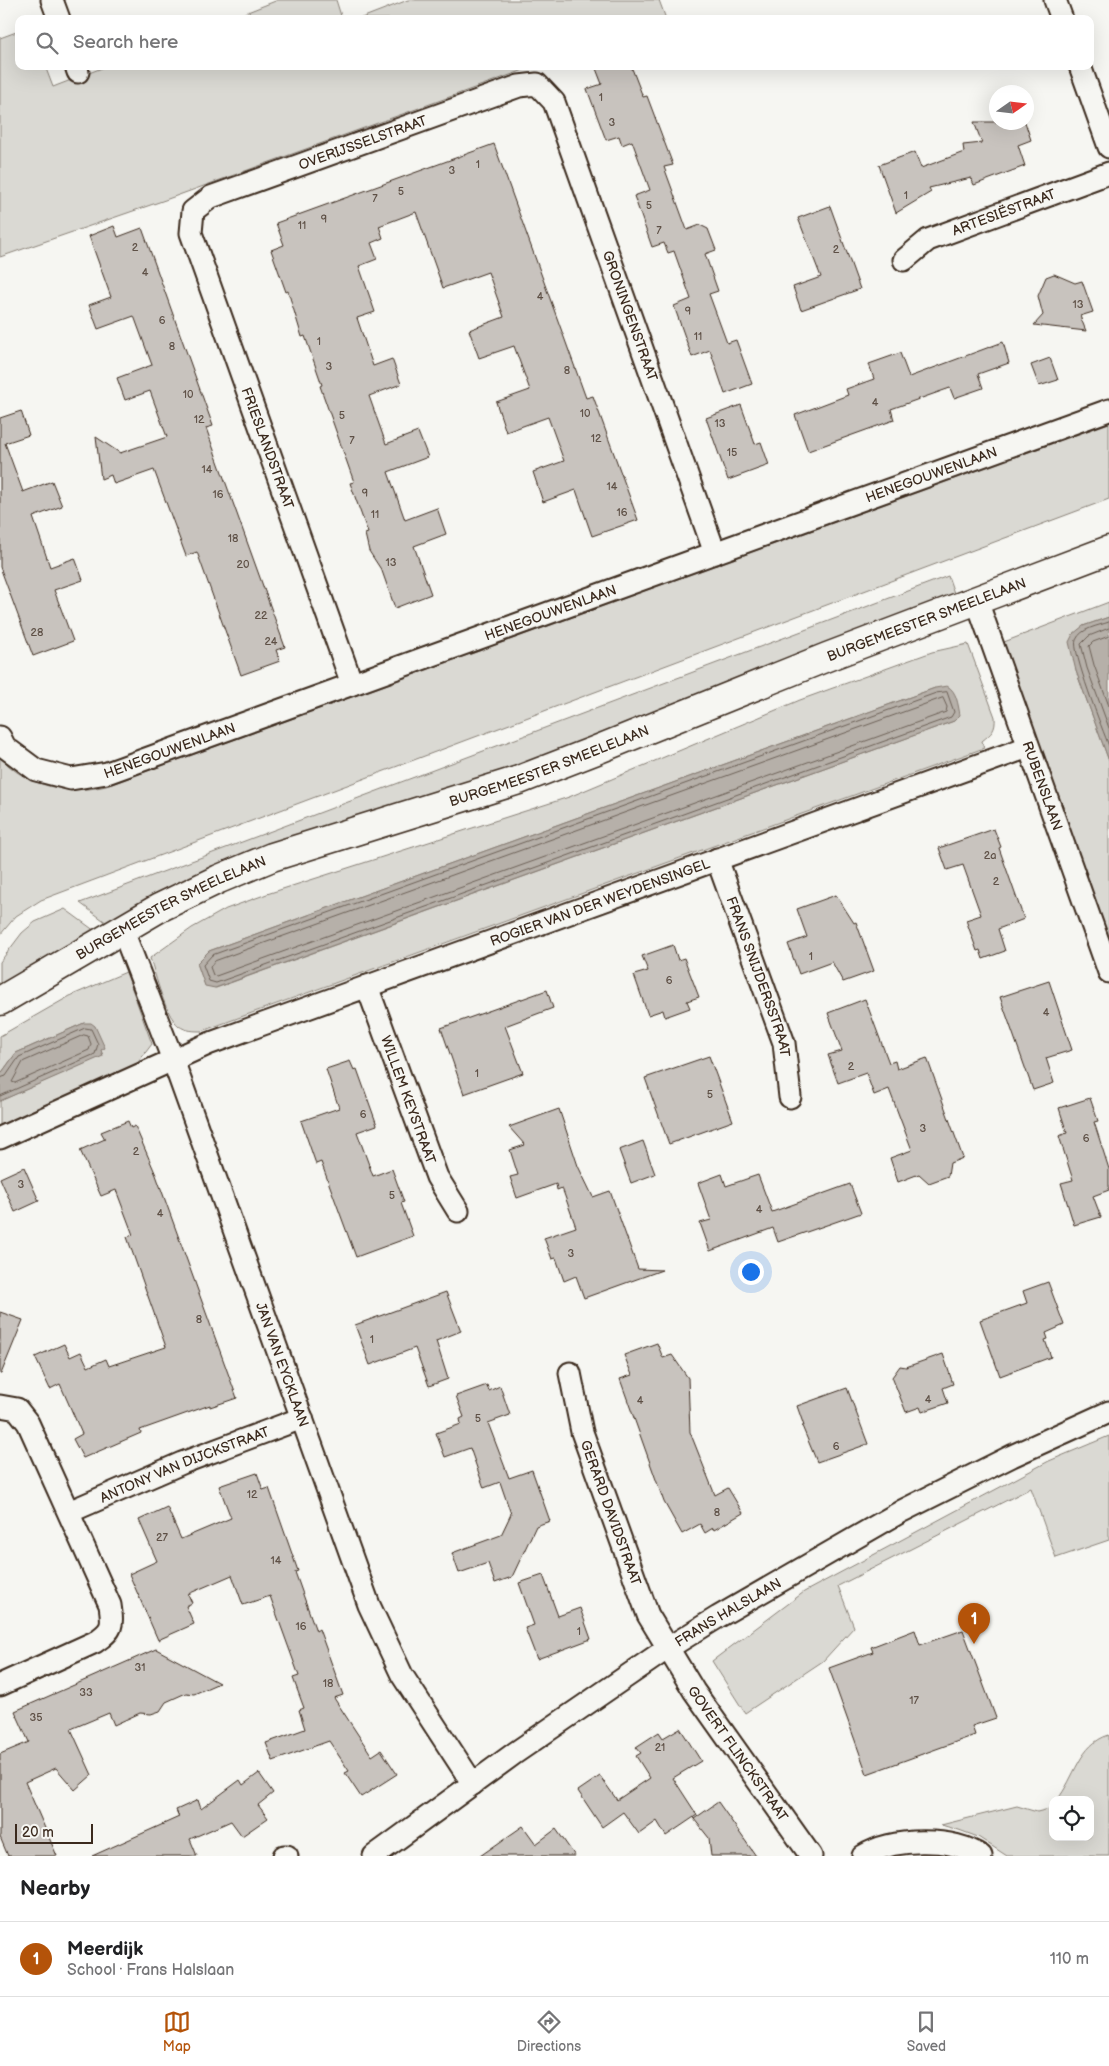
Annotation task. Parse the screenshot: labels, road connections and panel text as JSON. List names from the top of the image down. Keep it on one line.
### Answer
{"streets":{"street":["OVERIJSSELSTRAAT","ARTESIËSTRAAT","GRONINGENSTRAAT","FRIESLANDSTRAAT","HENEGOUWENLAAN","BURGEMEESTER SMEELELAAN","RUBENSLAAN","ROGIER VAN DER WEYDENSINGEL","FRANS SNIJDERSSTRAAT","WILLEM KEYSTRAAT","JAN VAN EYCKLAAN","ANTONY VAN DIJCKSTRAAT","GERARD DAVIDSTRAAT","FRANS HALSLAAN","GOVERT FLINCKSTRAAT"]},"crossings":[["OVERIJSSELSTRAAT","GRONINGENSTRAAT"],["OVERIJSSELSTRAAT","FRIESLANDSTRAAT"],["GRONINGENSTRAAT","HENEGOUWENLAAN"],["FRIESLANDSTRAAT","HENEGOUWENLAAN"],["BURGEMEESTER SMEELELAAN","RUBENSLAAN"],["BURGEMEESTER SMEELELAAN","JAN VAN EYCKLAAN"],["RUBENSLAAN","ROGIER VAN DER WEYDENSINGEL"],["ROGIER VAN DER WEYDENSINGEL","FRANS SNIJDERSSTRAAT"],["ROGIER VAN DER WEYDENSINGEL","WILLEM KEYSTRAAT"],["ROGIER VAN DER WEYDENSINGEL","JAN VAN EYCKLAAN"],["JAN VAN EYCKLAAN","ANTONY VAN DIJCKSTRAAT"],["JAN VAN EYCKLAAN","FRANS HALSLAAN"],["GERARD DAVIDSTRAAT","FRANS HALSLAAN"],["GERARD DAVIDSTRAAT","GOVERT FLINCKSTRAAT"],["FRANS HALSLAAN","GOVERT FLINCKSTRAAT"]],"house_numbers":["1","3","1","3","5","1","7","5","9","11","7","2","2","4","4","13","9","6","11","1","8","3","8","10","4","10","5","12","13","12","7","15","14","14","9","16","16","11","18","13","20","22","28","24","2a","2","1","6","4","2","1","5","6","3","6","2","3","5","4","4","3","8","1","4","4","5","6","12","8","27","14","16","1","31","18","33","17","35","21"],"scale_bar":"20 m","north":"right","page":{"search":"Search here","pins":"1","scale":"20 m","heading":"Nearby","list":[{"mark":"1","name":"Meerdijk","note":"School · Frans Halslaan","value":"110 m"}],"nav":["Map","Directions","Saved"]}}
